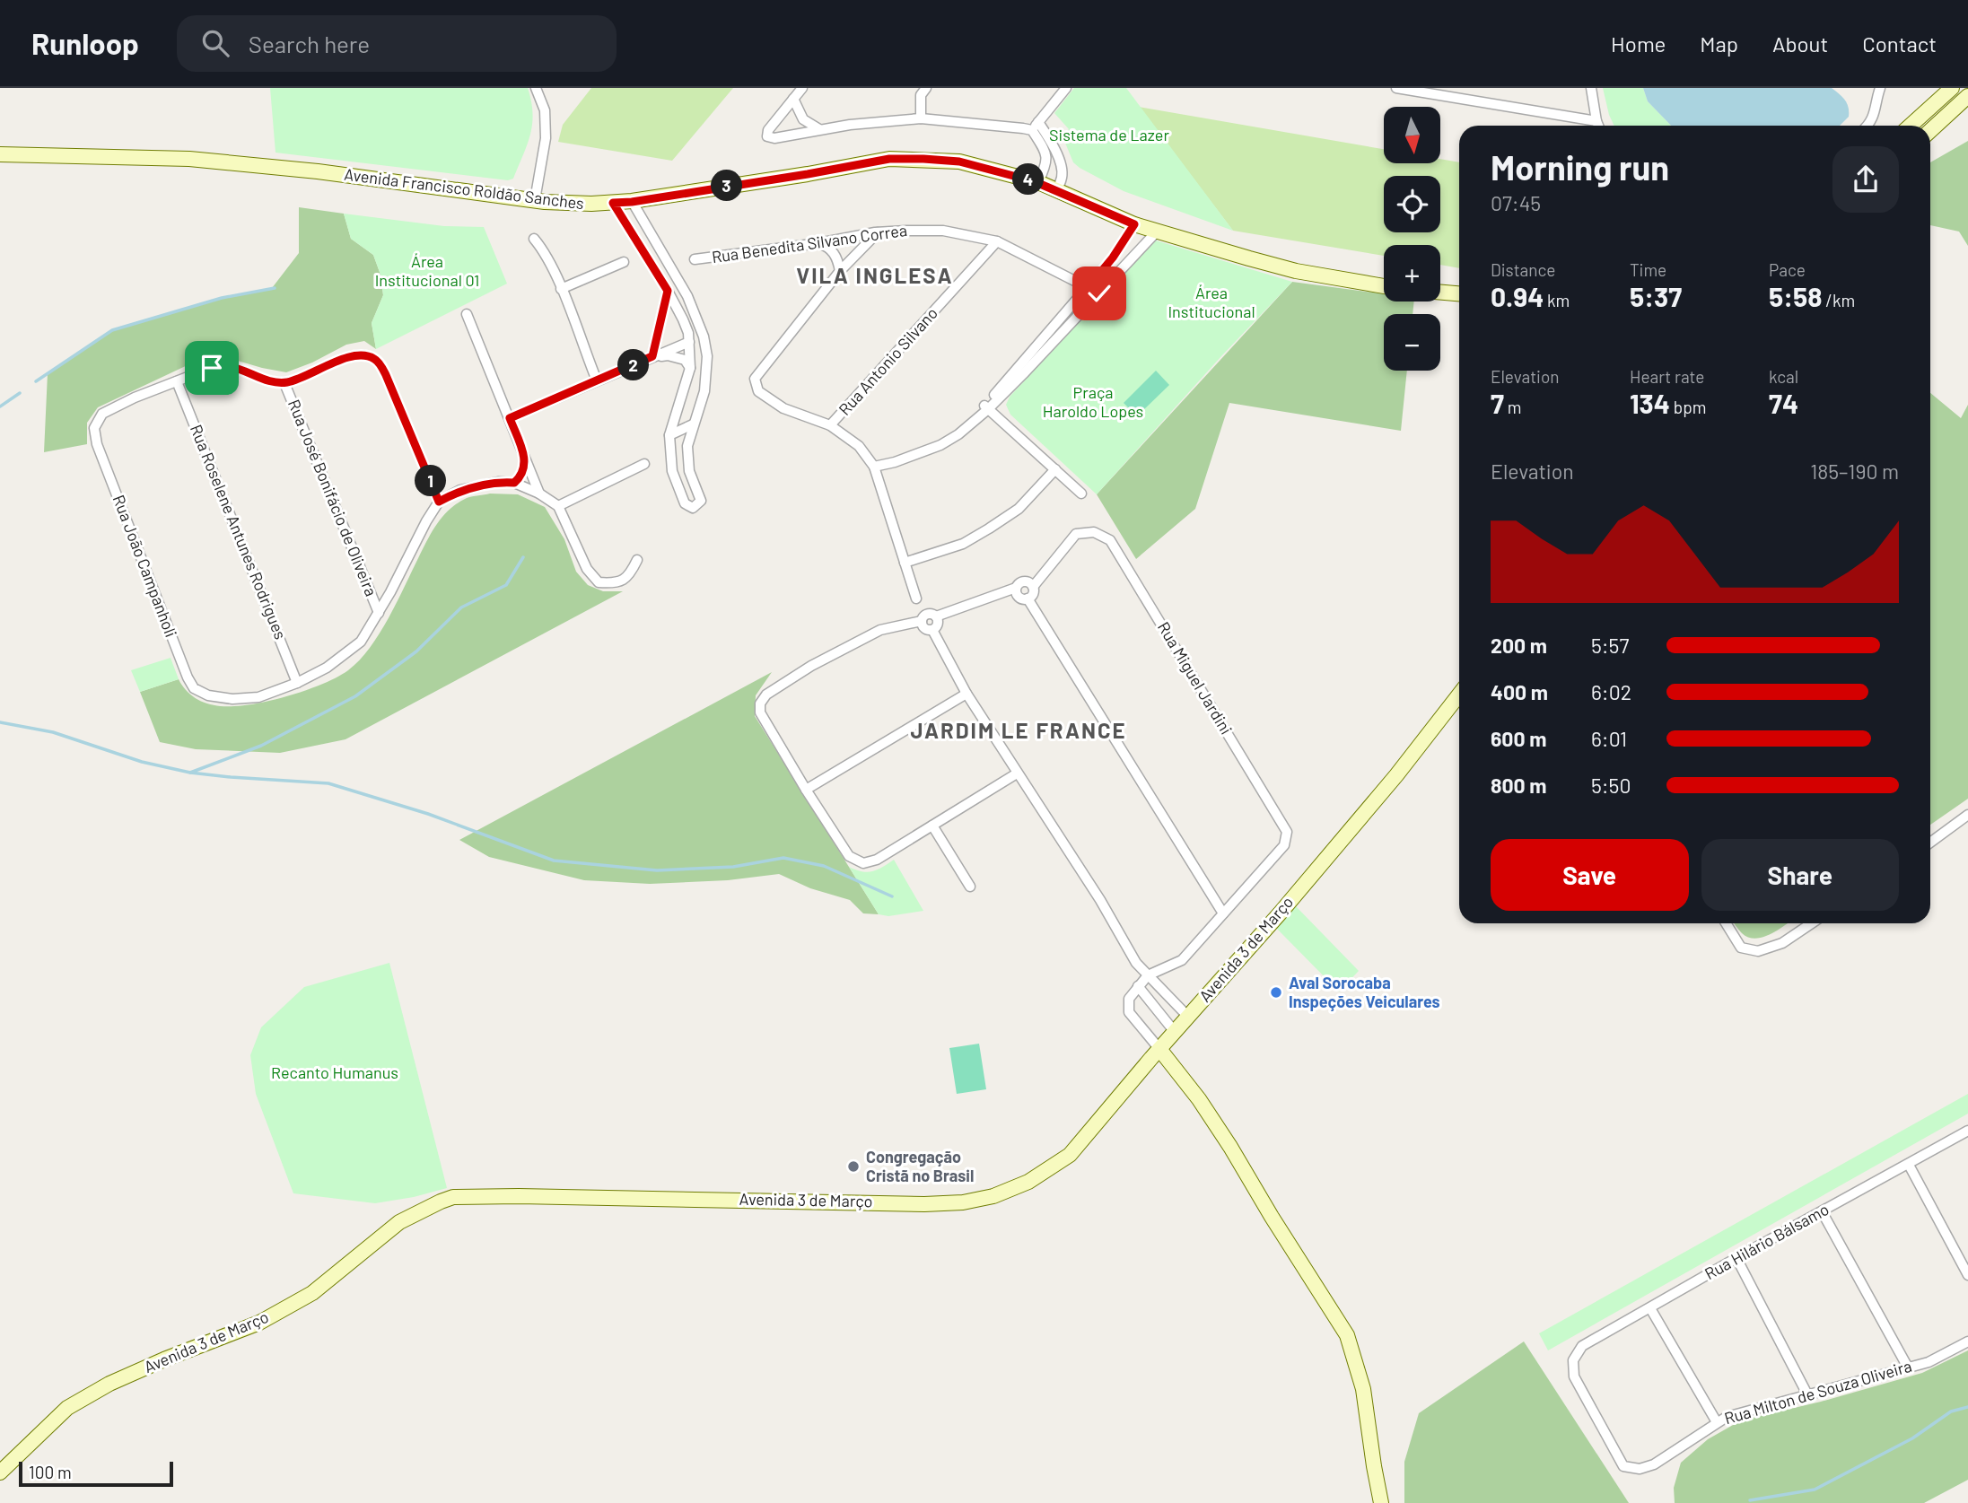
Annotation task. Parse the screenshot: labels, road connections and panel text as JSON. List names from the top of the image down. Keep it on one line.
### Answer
{"streets":{"street":["Avenida Francisco Roldão Sanches","Rua Benedita Silvano Correa","Rua Antonio Silvano","Rua José Bonifácio de Oliveira","Rua Roselene Antunes Rodrigues","Rua João Campanholi","Rua Miguel Jardini","Avenida 3 de Março","Rua Hilário Bálsamo","Rua Milton de Souza Oliveira"]},"crossings":[["Rua Benedita Silvano Correa","Rua Antonio Silvano"],["Rua Roselene Antunes Rodrigues","Rua João Campanholi"],["Rua Hilário Bálsamo","Rua Milton de Souza Oliveira"]],"districts":["VILA INGLESA","JARDIM LE FRANCE"],"parks":["Sistema de Lazer","Área Institucional 01","Área Institucional","Praça Haroldo Lopes","Recanto Humanus"],"places":["Aval Sorocaba Inspeções Veiculares","Congregação Cristã no Brasil"],"scale_bar":"100 m","north":"bottom","page":{"header":"Runloop","search":"Search here","nav":["Home","Map","About","Contact"],"map_buttons":["+","−"],"heading":["Morning run","07:45"],"pins":["4","3","2","1"],"stats":[["Distance","0.94 km"],["Time","5:37"],["Pace","5:58 /km"],["Elevation","7 m"],["Heart rate","134 bpm"],["kcal","74"]],"chart":["Elevation","185–190 m"],"list":[{"name":"200 m","note":"5:57"},{"name":"400 m","note":"6:02"},{"name":"600 m","note":"6:01"},{"name":"800 m","note":"5:50"}],"buttons":["Save","Share"],"scale":"100 m"}}
